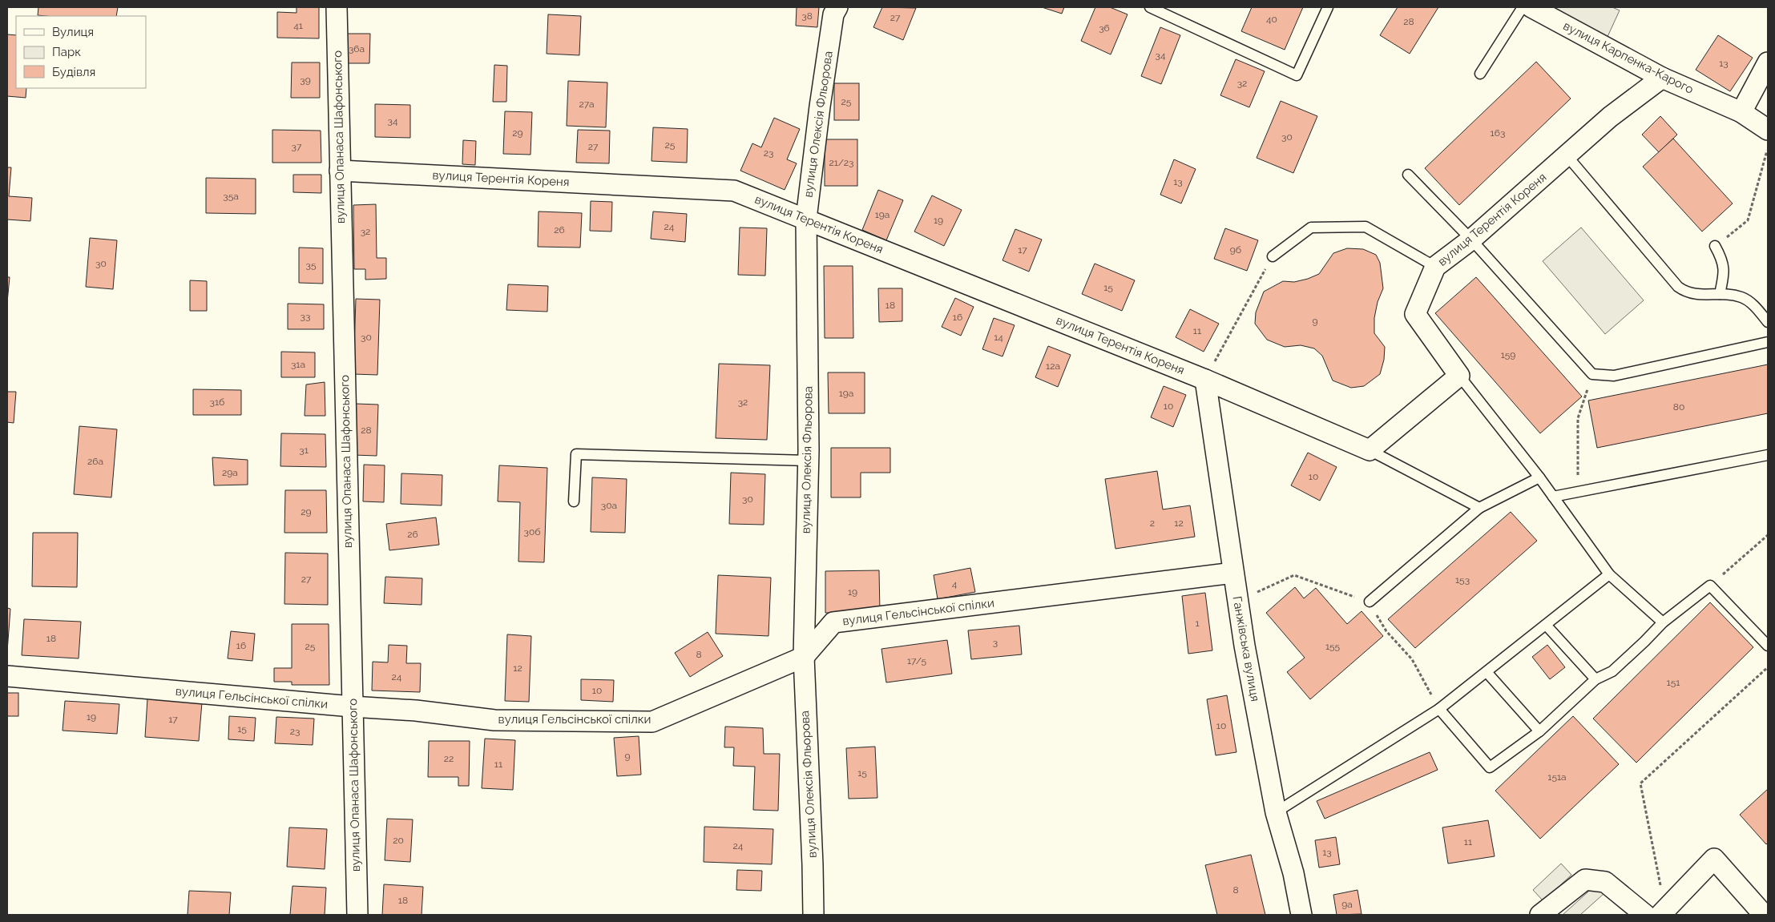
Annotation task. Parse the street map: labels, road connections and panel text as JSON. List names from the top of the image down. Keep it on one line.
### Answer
{"streets":{"street":["вулиця Карпенка-Карого","вулиця Олексія Фльорова","вулиця Опанаса Шафонського","вулиця Терентія Кореня","вулиця Гельсінської спілки","Ганжівська вулиця"]},"crossings":[["вулиця Карпенка-Карого","вулиця Терентія Кореня"],["вулиця Олексія Фльорова","вулиця Терентія Кореня"],["вулиця Олексія Фльорова","вулиця Гельсінської спілки"],["вулиця Опанаса Шафонського","вулиця Терентія Кореня"],["вулиця Опанаса Шафонського","вулиця Гельсінської спілки"],["вулиця Терентія Кореня","Ганжівська вулиця"],["вулиця Гельсінської спілки","Ганжівська вулиця"]],"house_numbers":["38","27","40","28","41","36","36а","34","13","39","32","25","27а","34","29","163","30","25","37","27","23","21/23","13","35а","19а","19","24","26","32","17","9б","30","35","15","18","33","16","9","11","30","14","159","31а","12а","19а","31б","32","10","80","28","31","26а","29а","10","30","30а","29","2","12","30б","26","27","153","4","19","1","18","3","16","25","155","8","17/5","12","24","151","10","19","17","10","15","23","9","22","11","15","151а","20","11","24","13","8","18","9а"],"legend":["Вулиця","Парк","Будівля"]}
